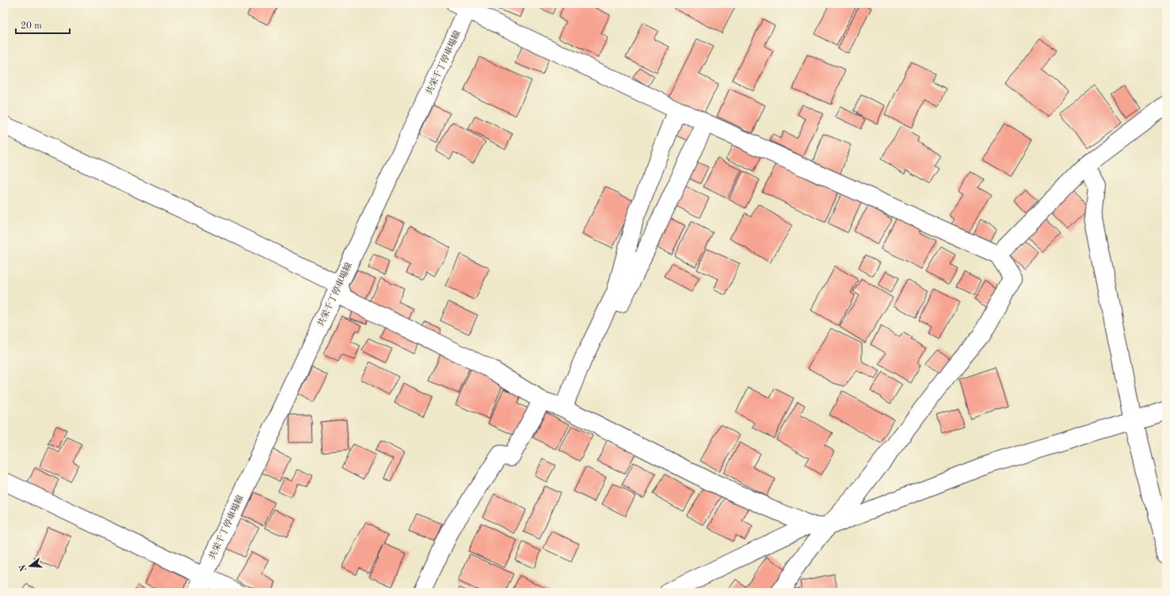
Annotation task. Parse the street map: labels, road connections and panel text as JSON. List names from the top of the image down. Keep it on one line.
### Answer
{"streets":{"street":["共栄千丁停車場線"]},"scale_bar":"20 m","north":"left"}
